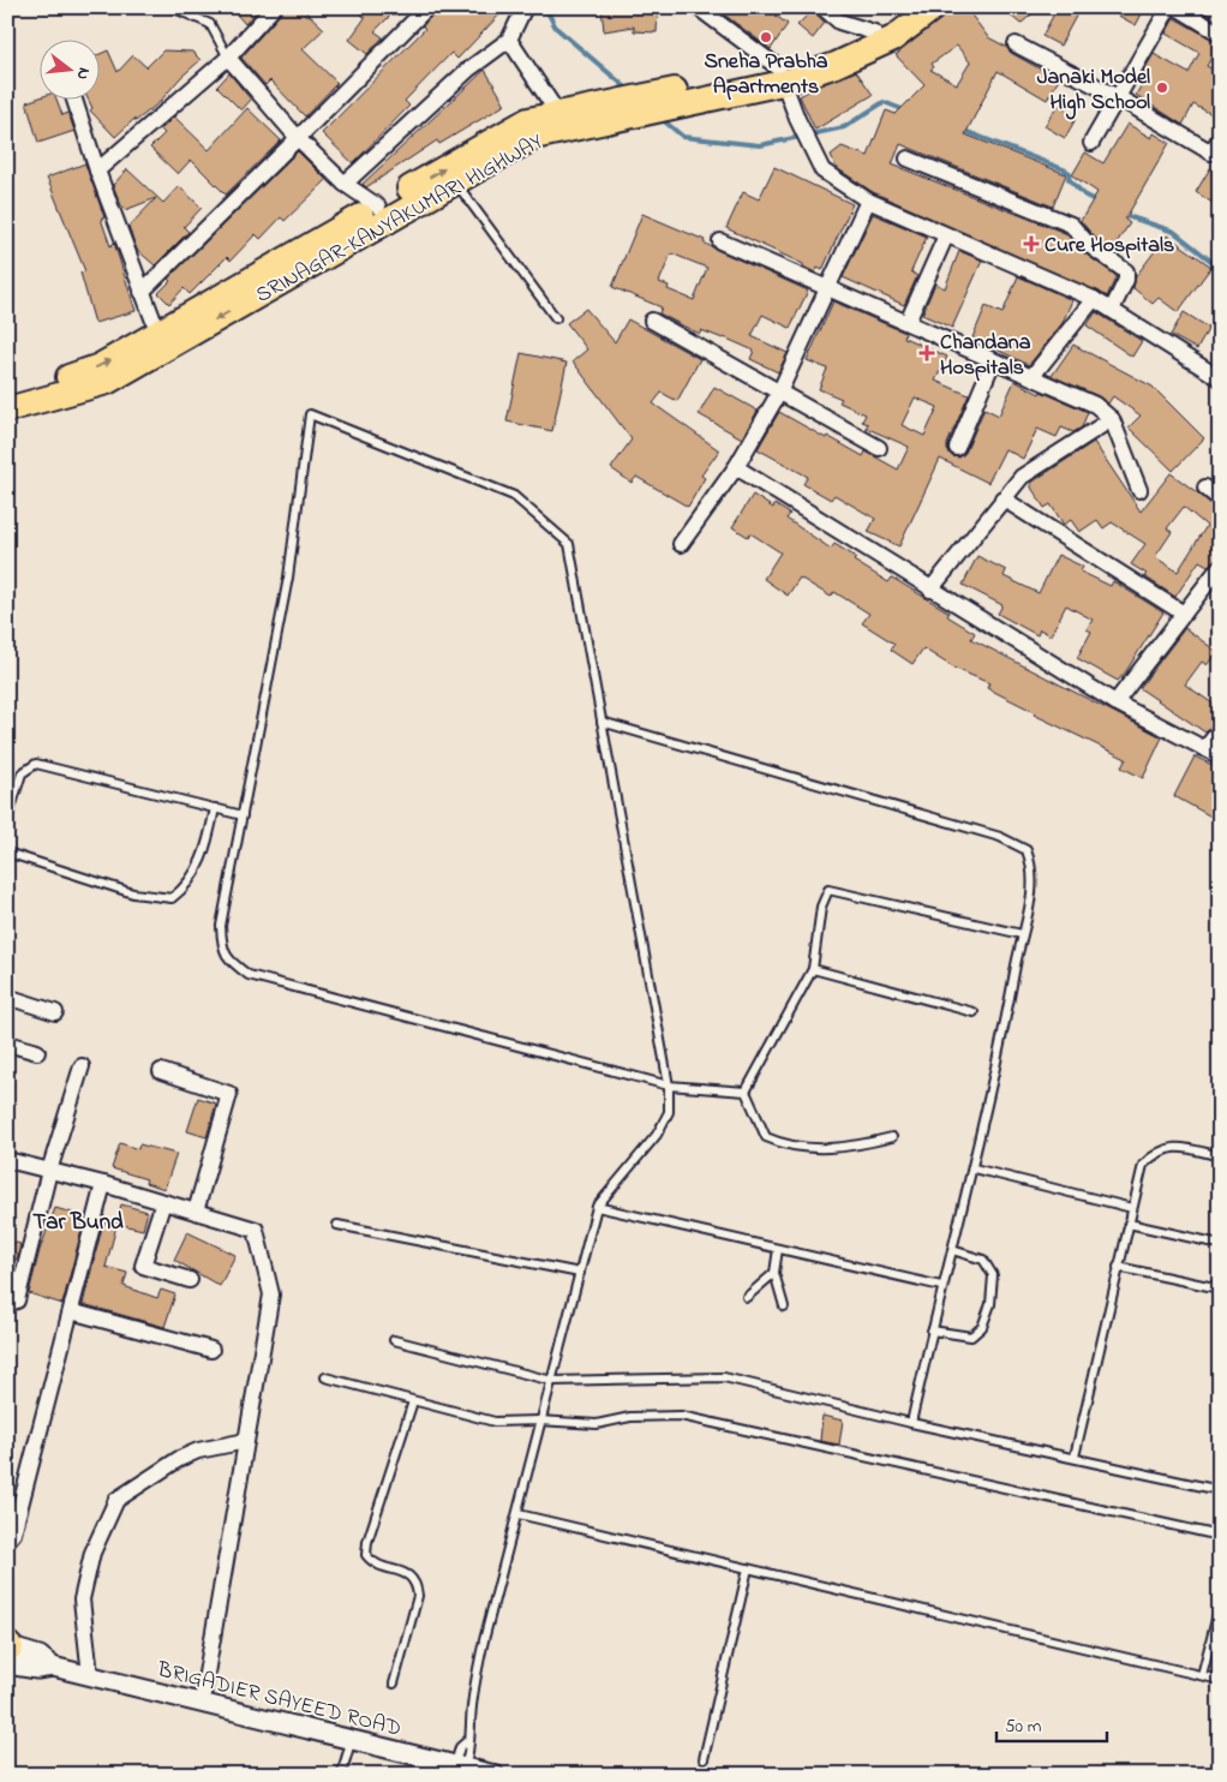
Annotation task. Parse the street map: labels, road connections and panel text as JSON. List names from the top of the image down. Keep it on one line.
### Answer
{"streets":{"highway":["SRINAGAR-KANYAKUMARI HIGHWAY"],"street":["BRIGADIER SAYEED ROAD"]},"districts":["Tar Bund"],"places":{"other":["Sneha Prabha Apartments","Janaki Model High School"],"health":["Cure Hospitals","Chandana Hospitals"]},"scale_bar":"50 m","north":"right"}
